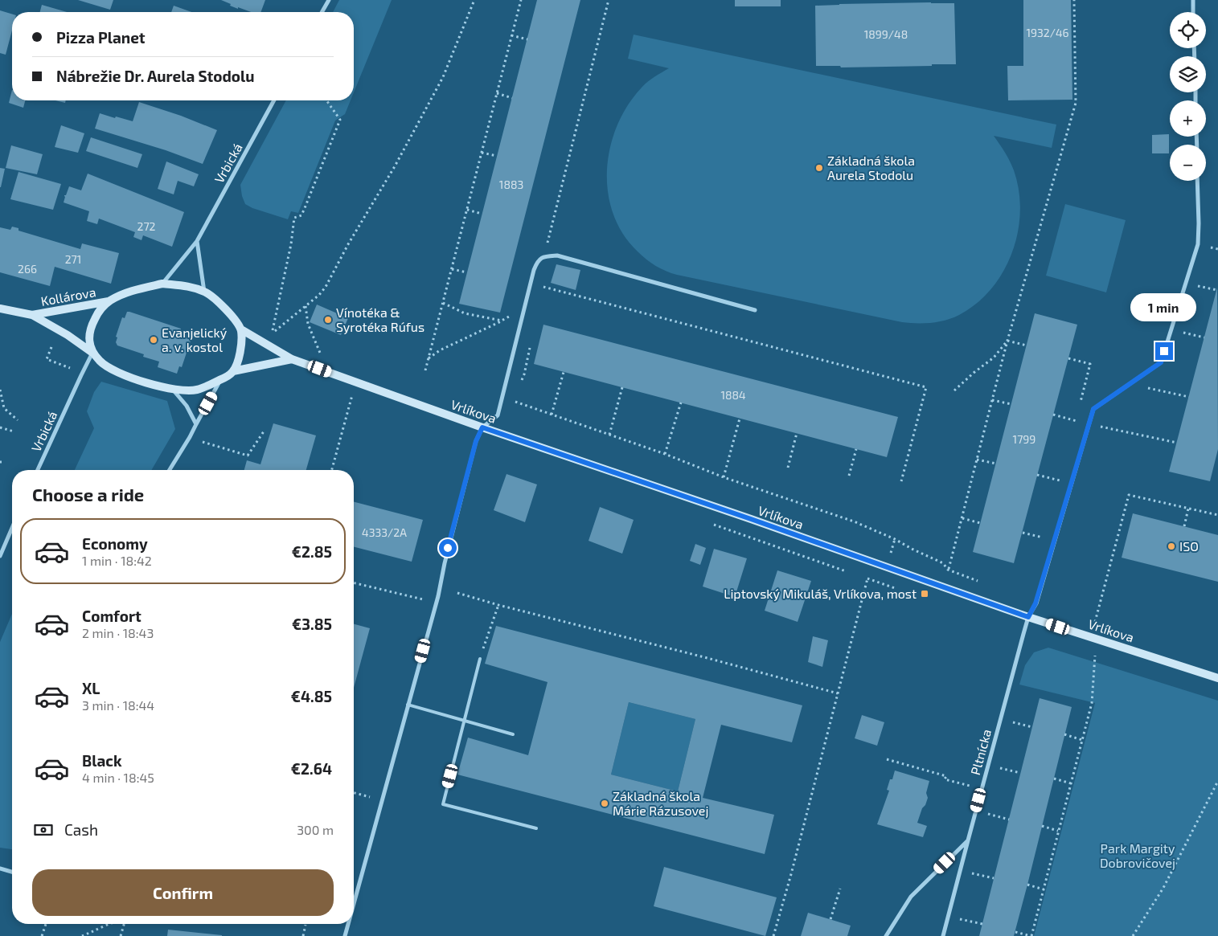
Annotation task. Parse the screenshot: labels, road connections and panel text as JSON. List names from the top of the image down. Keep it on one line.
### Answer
{"streets":{"street":["Vrbická","Kollárova","Vrlíkova","Pltnícka"]},"crossings":[["Vrbická","Kollárova"],["Vrbická","Vrlíkova"],["Kollárova","Vrlíkova"],["Vrlíkova","Pltnícka"]],"parks":["Park Margity Dobrovičovej"],"places":{"other":["Základná škola Aurela Stodolu","Vínotéka & Syrotéka Rúfus","Evanjelický a. v. kostol","ISO","Základná škola Márie Rázusovej"],"transit":["Liptovský Mikuláš, Vrlíkova, most"]},"house_numbers":["1932/46","1899/48","1883","272","271","266","1884","1799","4333/2A"],"page":{"map_buttons":["+","−"],"banner":["Pizza Planet","Nábrežie Dr. Aurela Stodolu"],"bubble":"1 min","heading":"Choose a ride","list":[{"name":"Economy","note":"1 min · 18:42","value":"€2.85"},{"name":"Comfort","note":"2 min · 18:43","value":"€3.85"},{"name":"XL","note":"3 min · 18:44","value":"€4.85"},{"name":"Black","note":"4 min · 18:45","value":"€2.64"}],"pay":["Cash","300 m"],"buttons":"Confirm"}}
